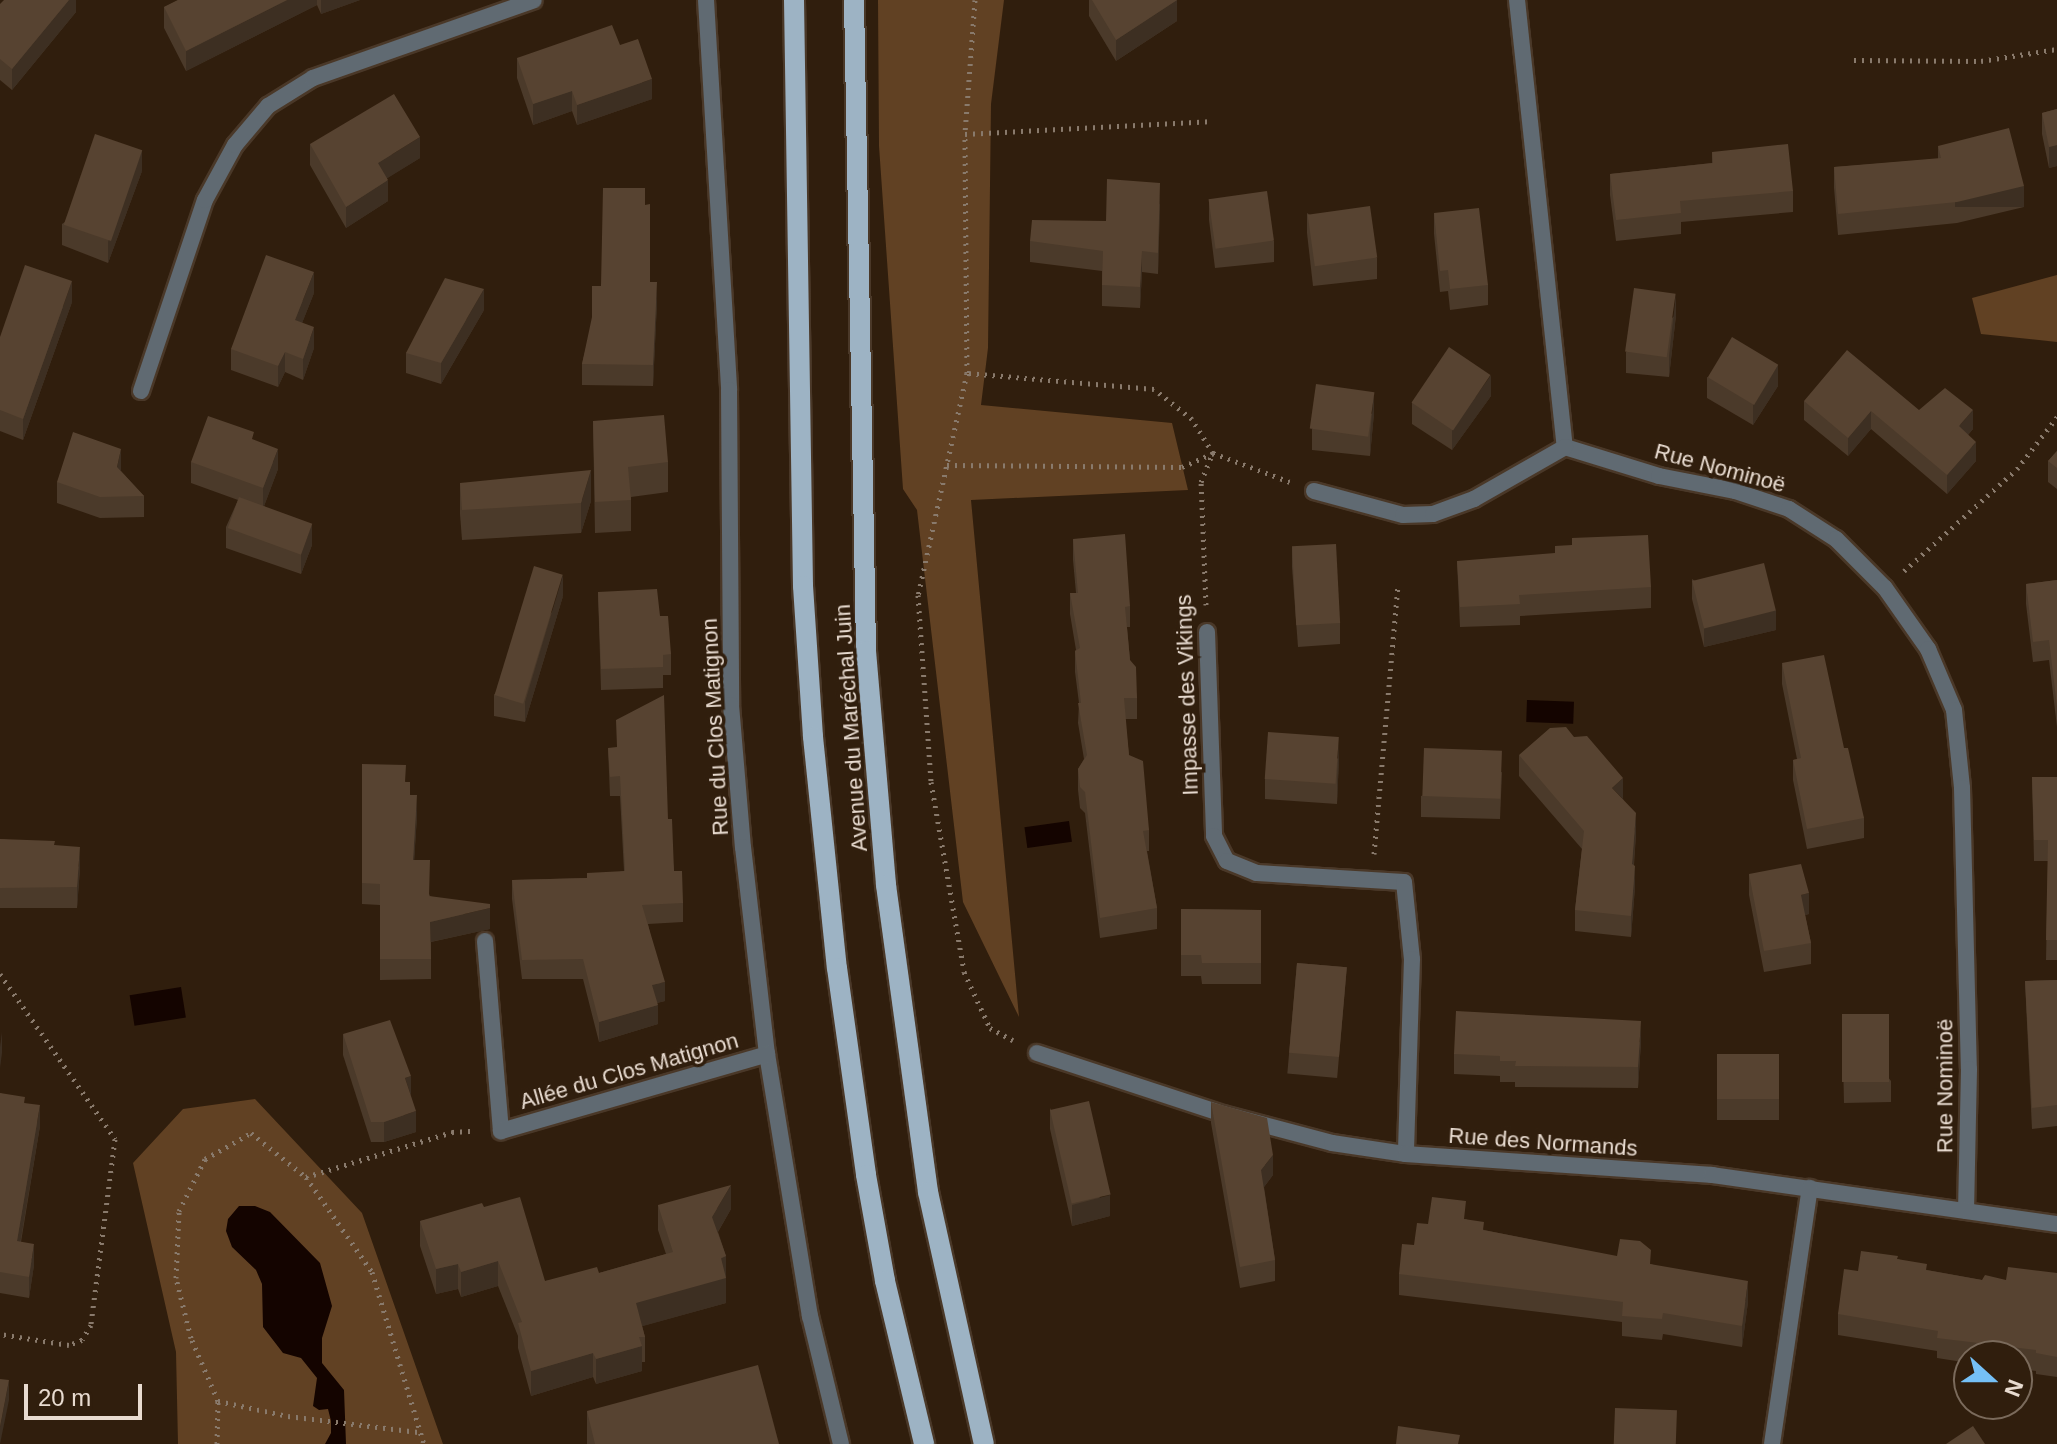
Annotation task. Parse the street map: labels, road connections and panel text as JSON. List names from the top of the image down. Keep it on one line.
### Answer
{"streets":{"main road":["Avenue du Maréchal Juin"],"street":["Rue Nominoë","Impasse des Vikings","Rue du Clos Matignon","Allée du Clos Matignon","Rue des Normands"]},"crossings":[["Rue Nominoë","Rue des Normands"],["Impasse des Vikings","Rue des Normands"],["Rue du Clos Matignon","Allée du Clos Matignon"]],"scale_bar":"20 m","north":"right"}
